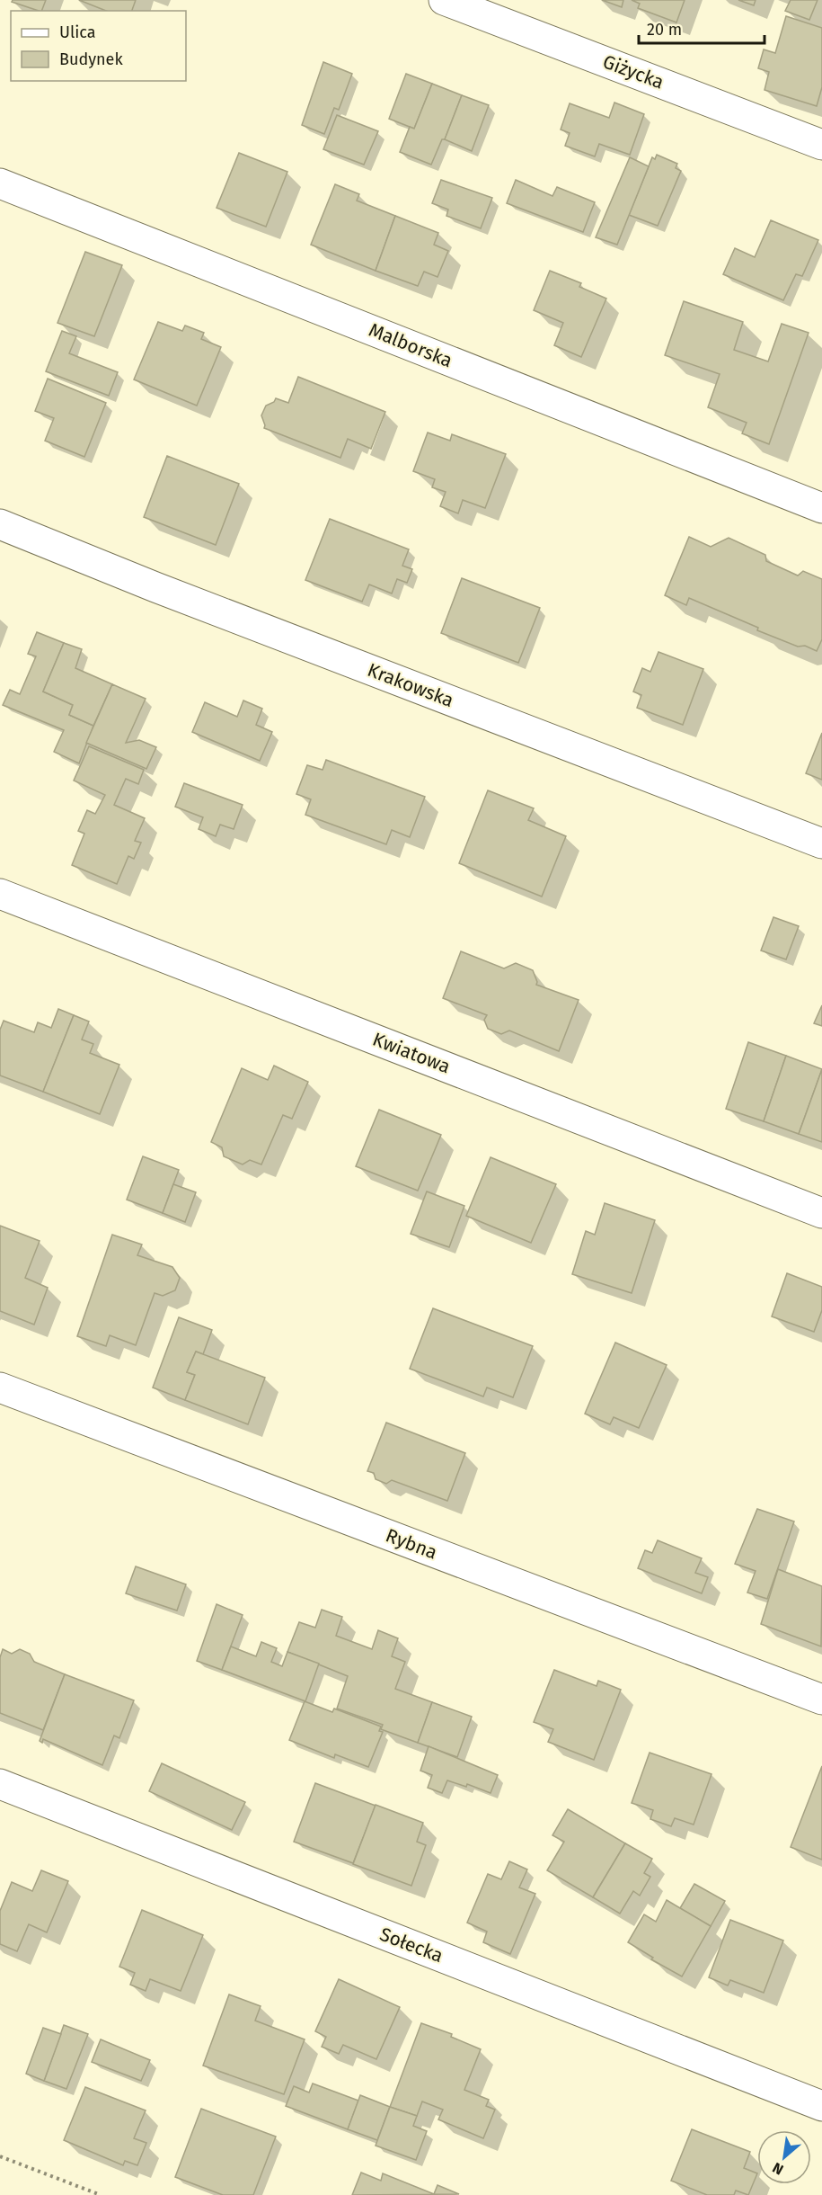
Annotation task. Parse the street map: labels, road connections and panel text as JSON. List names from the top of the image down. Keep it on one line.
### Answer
{"streets":{"street":["Giżycka","Malborska","Krakowska","Kwiatowa","Rybna","Sołecka"]},"legend":["Ulica","Budynek"],"scale_bar":"20 m","north":"bottom left"}
